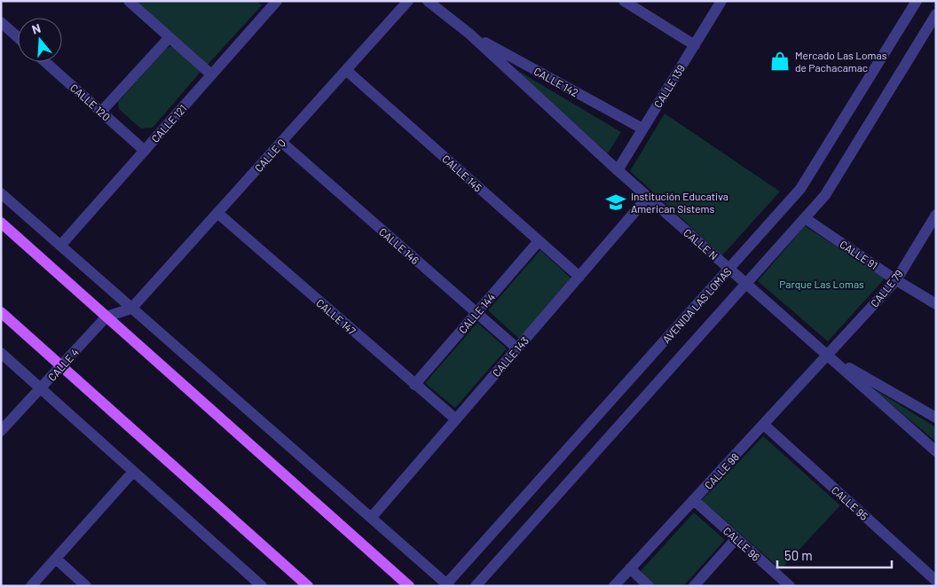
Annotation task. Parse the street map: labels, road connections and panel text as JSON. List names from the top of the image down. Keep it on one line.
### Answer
{"streets":{"street":["CALLE 142","CALLE 139","CALLE 120","CALLE 121","CALLE Q","CALLE 145","CALLE N","CALLE 146","CALLE 91","CALLE 79","AVENIDA LAS LOMAS","CALLE 144","CALLE 147","CALLE 143","CALLE 4","CALLE 98","CALLE 95","CALLE 96"]},"crossings":[["CALLE 142","CALLE 139"],["CALLE 142","CALLE N"],["CALLE 139","CALLE N"],["CALLE 120","CALLE 121"],["CALLE Q","CALLE 145"],["CALLE Q","CALLE 146"],["CALLE Q","CALLE 147"],["CALLE Q","CALLE 4"],["CALLE 145","CALLE 144"],["CALLE 145","CALLE 143"],["CALLE N","CALLE 79"],["CALLE N","AVENIDA LAS LOMAS"],["CALLE N","CALLE 143"],["CALLE N","CALLE 98"],["CALLE 146","CALLE 144"],["CALLE 146","CALLE 143"],["CALLE 91","CALLE 79"],["CALLE 91","AVENIDA LAS LOMAS"],["CALLE 79","CALLE 98"],["CALLE 144","CALLE 147"],["CALLE 147","CALLE 143"],["CALLE 98","CALLE 95"],["CALLE 98","CALLE 96"]],"parks":["Parque Las Lomas"],"places":{"shop":["Mercado Las Lomas de Pachacamac"],"school or university":["Institución Educativa American Sistems"]},"scale_bar":"50 m","north":"top"}
